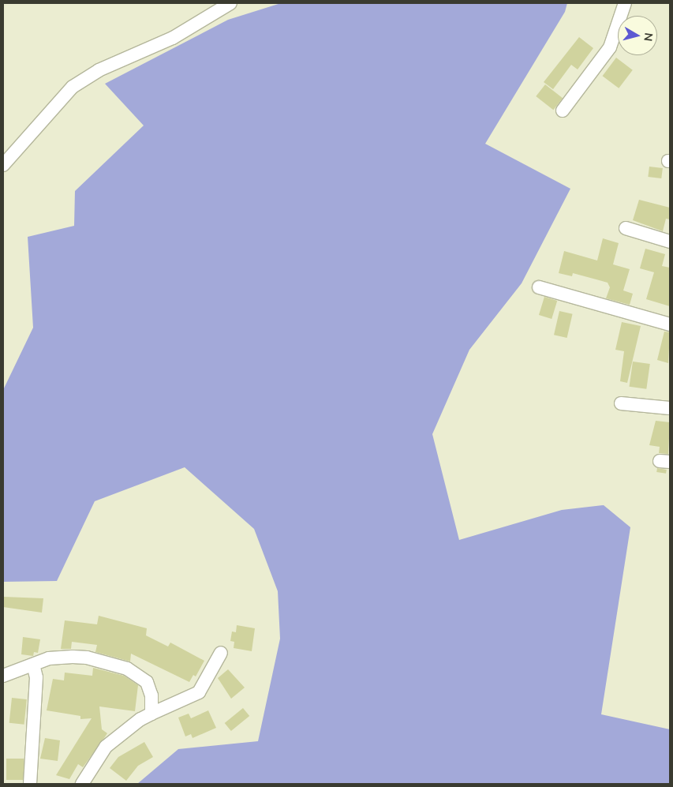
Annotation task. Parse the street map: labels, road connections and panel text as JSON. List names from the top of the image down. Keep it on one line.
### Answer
{"north":"right"}
